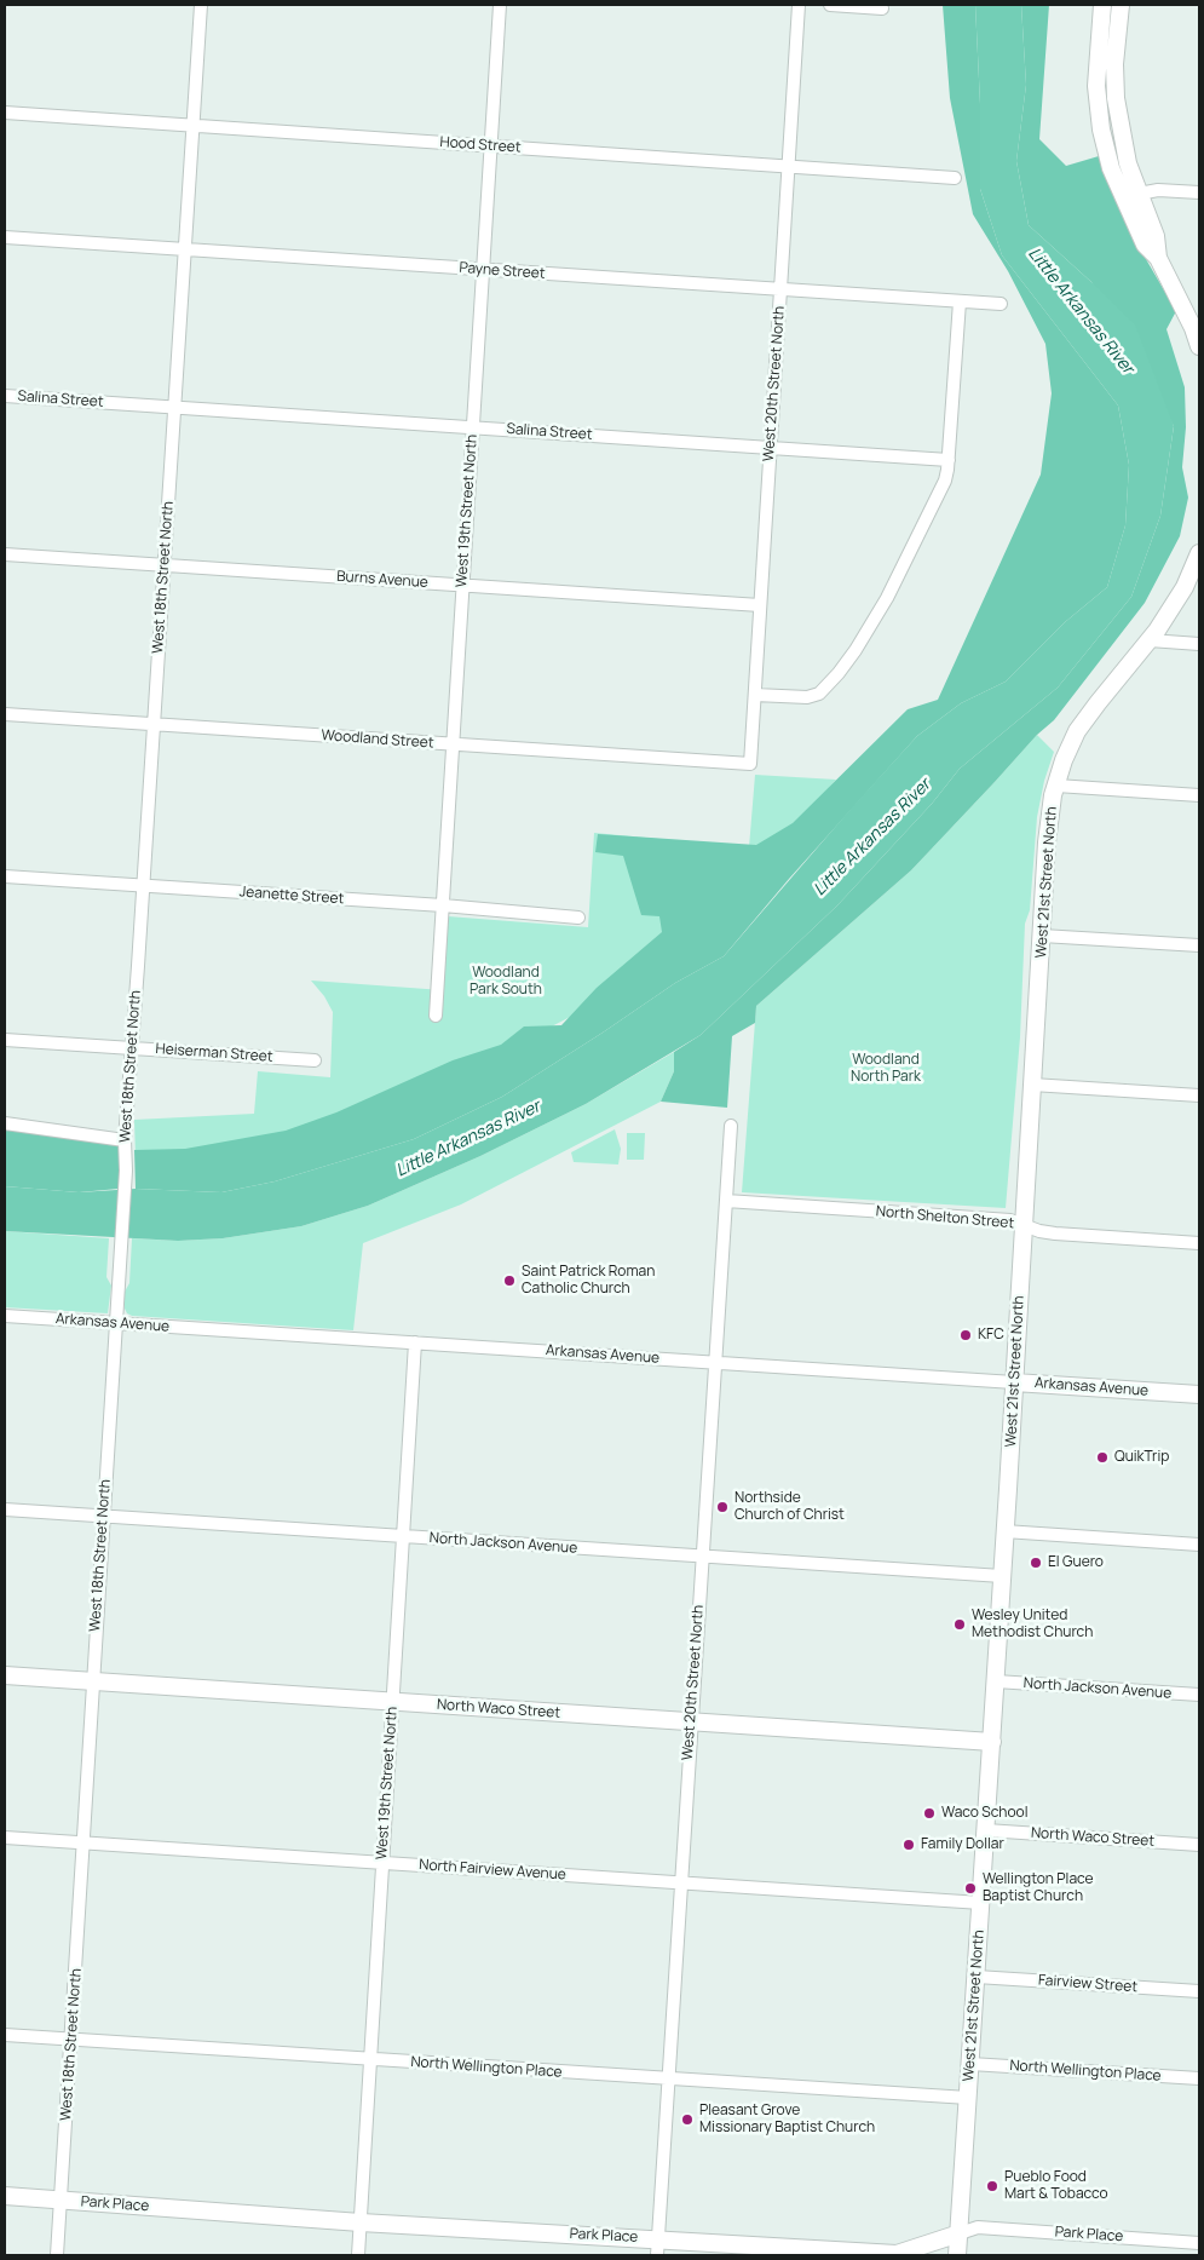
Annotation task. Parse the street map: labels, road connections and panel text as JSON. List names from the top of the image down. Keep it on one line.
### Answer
{"streets":{"main road":["West 21st Street North","Arkansas Avenue","North Waco Street","Park Place"],"street":["Hood Street","Payne Street","West 20th Street North","Salina Street","West 19th Street North","West 18th Street North","Burns Avenue","Woodland Street","Jeanette Street","Heiserman Street","North Shelton Street","North Jackson Avenue","North Fairview Avenue","Fairview Street","North Wellington Place"]},"crossings":[["Hood Street","West 20th Street North"],["Hood Street","West 19th Street North"],["Hood Street","West 18th Street North"],["Payne Street","West 20th Street North"],["Payne Street","West 19th Street North"],["Payne Street","West 18th Street North"],["West 20th Street North","Salina Street"],["West 20th Street North","Burns Avenue"],["West 20th Street North","Woodland Street"],["West 20th Street North","North Shelton Street"],["West 20th Street North","Arkansas Avenue"],["West 20th Street North","North Jackson Avenue"],["West 20th Street North","North Waco Street"],["West 20th Street North","North Fairview Avenue"],["West 20th Street North","North Wellington Place"],["West 20th Street North","Park Place"],["Salina Street","West 19th Street North"],["Salina Street","West 18th Street North"],["West 19th Street North","Burns Avenue"],["West 19th Street North","Woodland Street"],["West 19th Street North","Jeanette Street"],["West 19th Street North","Arkansas Avenue"],["West 19th Street North","North Jackson Avenue"],["West 19th Street North","North Waco Street"],["West 19th Street North","North Fairview Avenue"],["West 19th Street North","North Wellington Place"],["West 19th Street North","Park Place"],["West 18th Street North","Burns Avenue"],["West 18th Street North","Woodland Street"],["West 18th Street North","Jeanette Street"],["West 18th Street North","Heiserman Street"],["West 18th Street North","Arkansas Avenue"],["West 18th Street North","North Jackson Avenue"],["West 18th Street North","North Waco Street"],["West 18th Street North","North Fairview Avenue"],["West 18th Street North","North Wellington Place"],["West 18th Street North","Park Place"],["West 21st Street North","North Shelton Street"],["West 21st Street North","Arkansas Avenue"],["West 21st Street North","North Jackson Avenue"],["West 21st Street North","North Waco Street"],["West 21st Street North","North Fairview Avenue"],["West 21st Street North","Fairview Street"],["West 21st Street North","North Wellington Place"],["West 21st Street North","Park Place"]],"water":["Little Arkansas River"],"parks":["Woodland Park South","Woodland North Park"],"places":["Saint Patrick Roman Catholic Church","KFC","QuikTrip","Northside Church of Christ","El Guero","Wesley United Methodist Church","Waco School","Family Dollar","Wellington Place Baptist Church","Pleasant Grove Missionary Baptist Church","Pueblo Food Mart & Tobacco"]}
